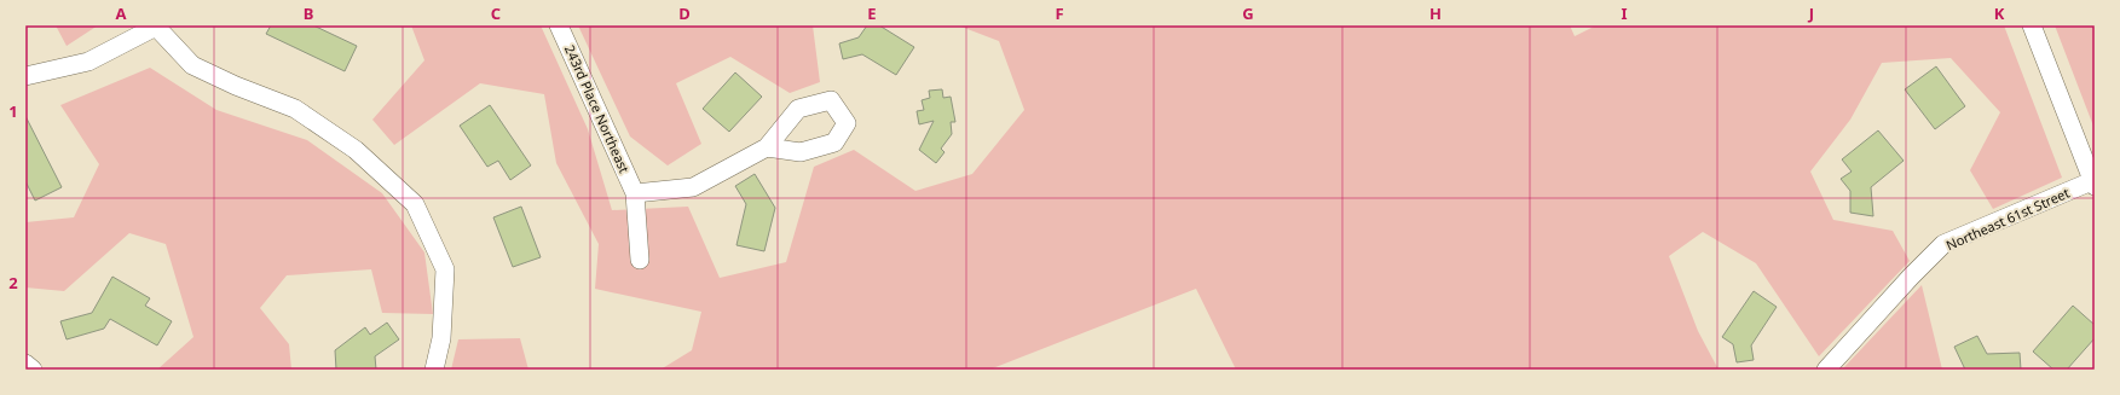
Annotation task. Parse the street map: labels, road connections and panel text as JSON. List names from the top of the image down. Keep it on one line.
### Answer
{"streets":{"street":["243rd Place Northeast","Northeast 61st Street"]},"grid":{"columns":["A","B","C","D","E","F","G","H","I","J","K"],"rows":["1","2"]}}
